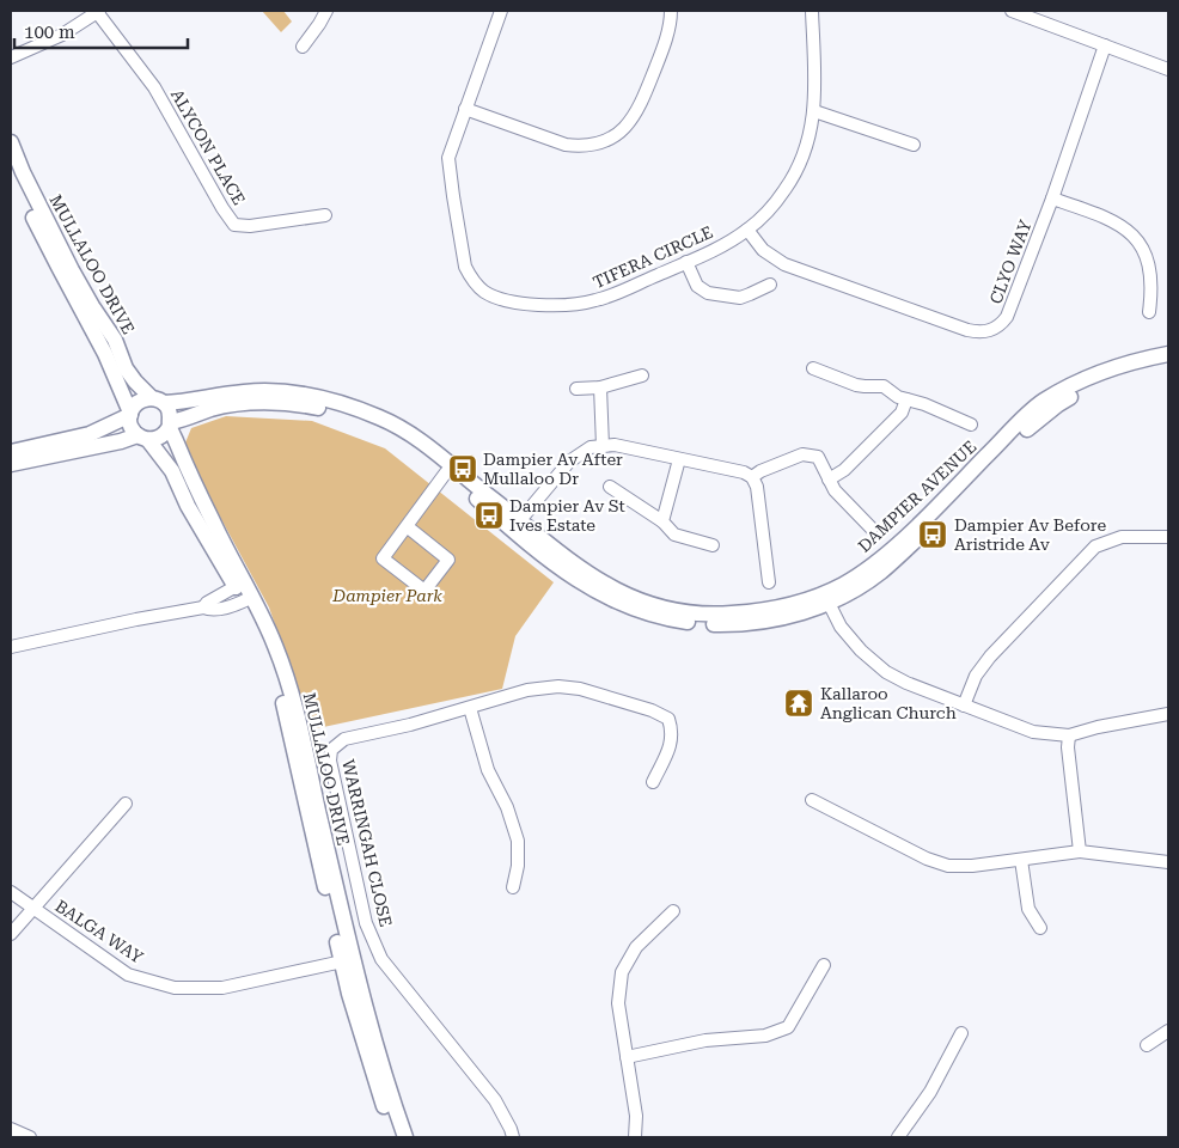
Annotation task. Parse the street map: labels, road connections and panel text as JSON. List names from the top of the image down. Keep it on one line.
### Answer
{"streets":{"main road":["MULLALOO DRIVE","DAMPIER AVENUE"],"street":["ALYCON PLACE","TIFERA CIRCLE","CLYO WAY","WARRINGAH CLOSE","BALGA WAY"]},"crossings":[["TIFERA CIRCLE","CLYO WAY"],["MULLALOO DRIVE","DAMPIER AVENUE"],["MULLALOO DRIVE","BALGA WAY"]],"parks":["Dampier Park"],"places":{"bus stop":["Dampier Av After Mullaloo Dr","Dampier Av St Ives Estate","Dampier Av Before Aristride Av"],"temple":["Kallaroo Anglican Church"]},"scale_bar":"100 m"}
